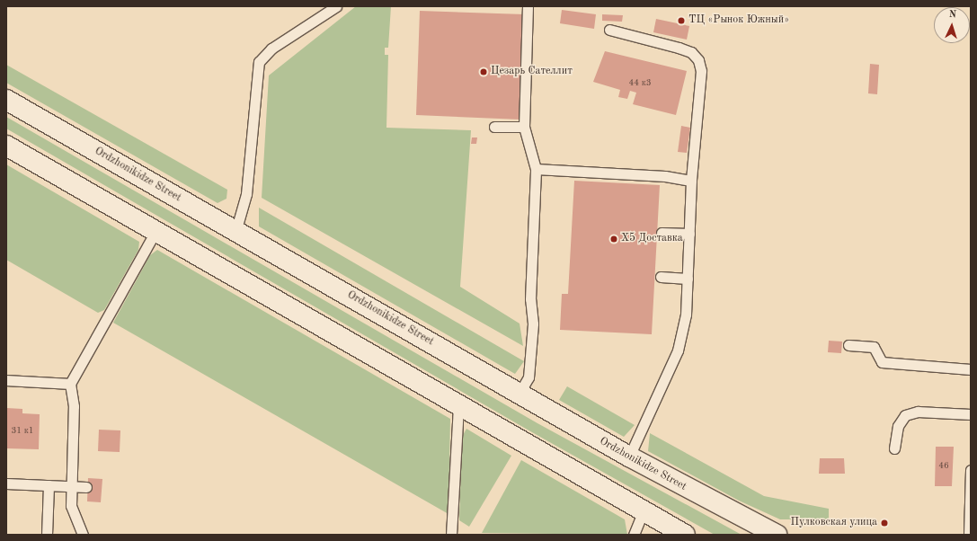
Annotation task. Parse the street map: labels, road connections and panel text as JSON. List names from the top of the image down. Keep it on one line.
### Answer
{"streets":{"street":["Ordzhonikidze Street"]},"places":["ТЦ «Рынок Южный»","Цезарь Сателлит","X5 Доставка","Пулковская улица"],"house_numbers":["44 к3","31 к1","46"],"north":"top"}
